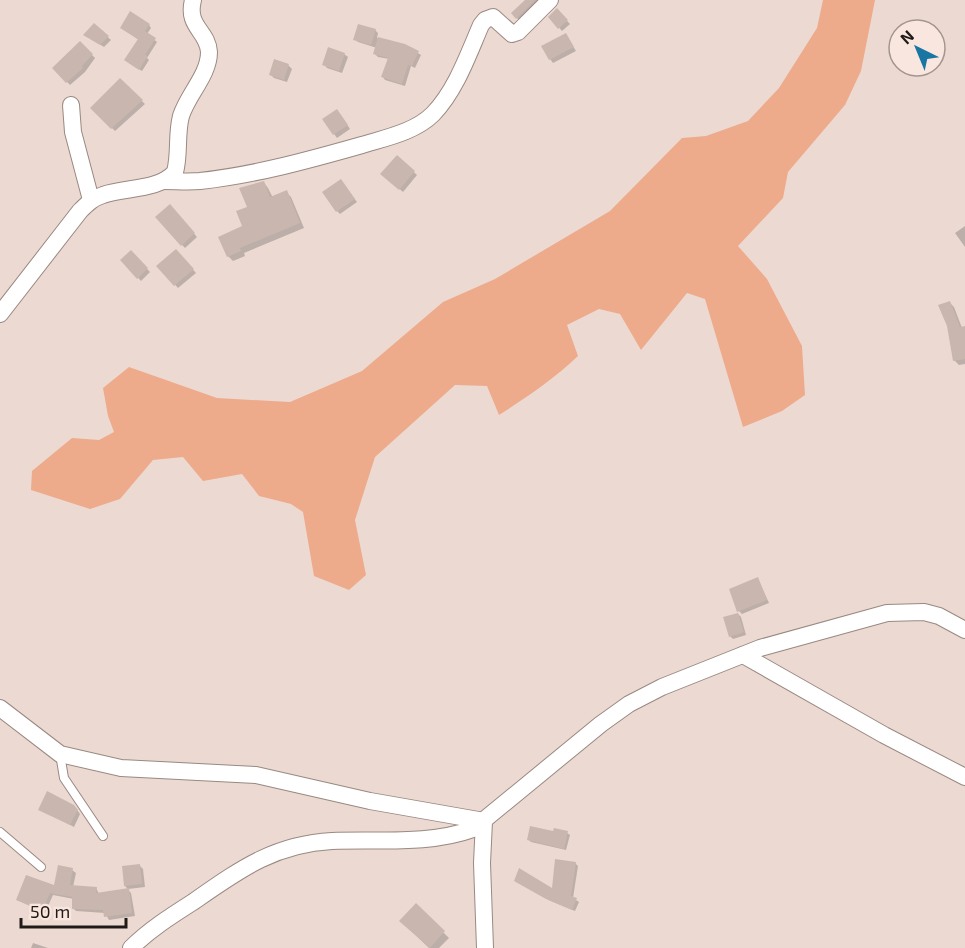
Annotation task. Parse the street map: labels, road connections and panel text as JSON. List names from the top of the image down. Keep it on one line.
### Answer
{"scale_bar":"50 m","north":"top left"}
